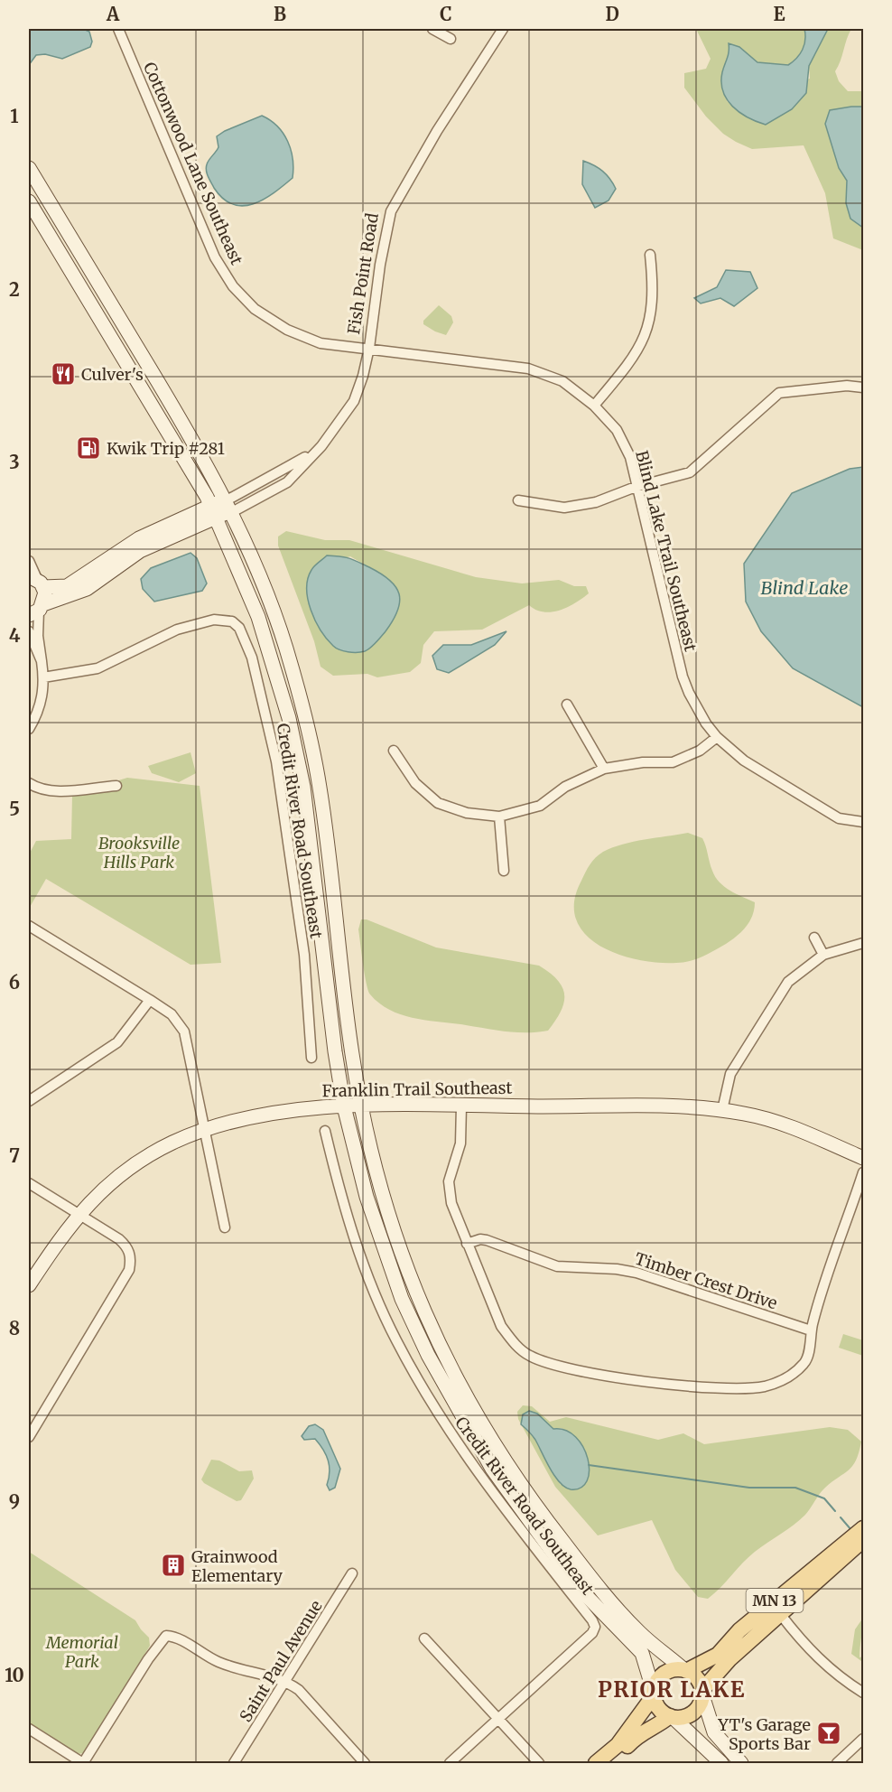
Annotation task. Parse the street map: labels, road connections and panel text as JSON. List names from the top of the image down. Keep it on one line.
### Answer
{"streets":{"main road":["Fish Point Road","Franklin Trail Southeast","MN 13"],"street":["Cottonwood Lane Southeast","Blind Lake Trail Southeast","Credit River Road Southeast","Timber Crest Drive","Saint Paul Avenue"]},"crossings":[["Cottonwood Lane Southeast","Fish Point Road"],["Cottonwood Lane Southeast","Blind Lake Trail Southeast"],["Fish Point Road","Blind Lake Trail Southeast"]],"districts":["PRIOR LAKE"],"water":["Blind Lake"],"parks":["Brooksville Hills Park","Memorial Park"],"places":{"restaurant":["Culver's"],"fuel station":["Kwik Trip #281"],"building":["Grainwood Elementary"],"bar":["YT's Garage Sports Bar"]},"grid":{"columns":["A","B","C","D","E"],"rows":["1","2","3","4","5","6","7","8","9","10"]}}
